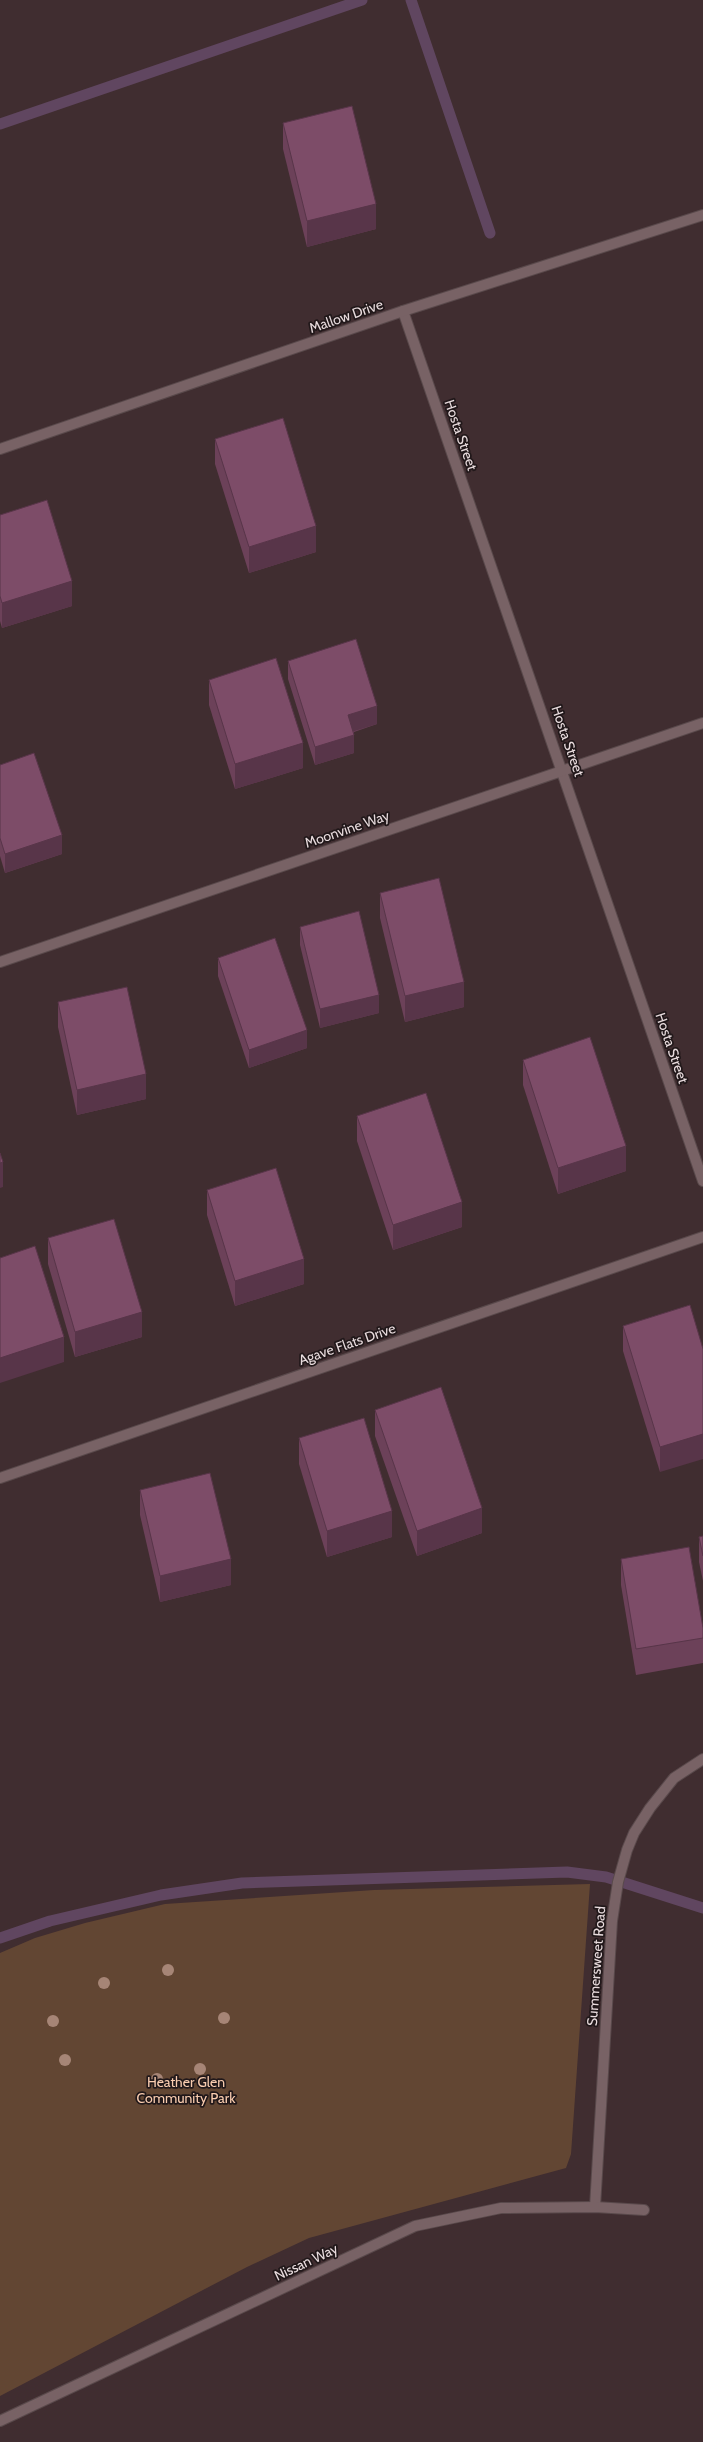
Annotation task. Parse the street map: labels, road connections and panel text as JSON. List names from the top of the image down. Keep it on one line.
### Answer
{"streets":{"street":["Mallow Drive","Hosta Street","Moonvine Way","Agave Flats Drive","Summersweet Road","Nissan Way"]},"crossings":[["Mallow Drive","Hosta Street"],["Hosta Street","Moonvine Way"],["Summersweet Road","Nissan Way"]],"parks":["Heather Glen Community Park"]}
